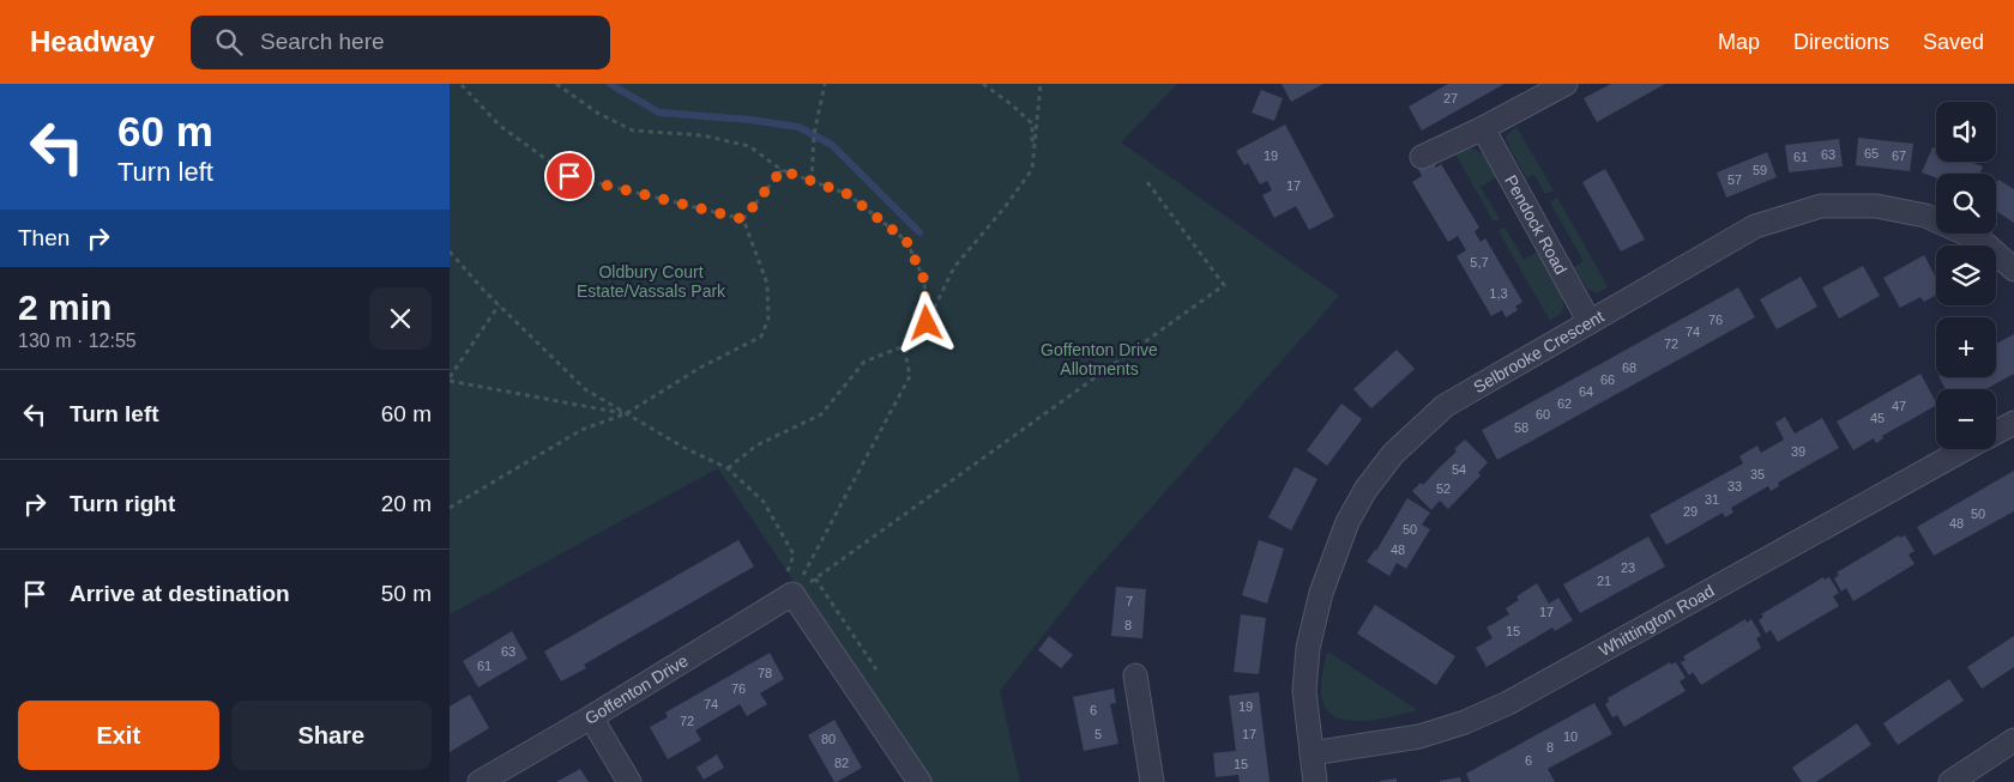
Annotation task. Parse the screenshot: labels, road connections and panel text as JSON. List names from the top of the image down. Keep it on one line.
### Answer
{"streets":{"street":["Pendock Road","Selbrooke Crescent","Whittington Road","Goffenton Drive"]},"crossings":[["Pendock Road","Selbrooke Crescent"],["Selbrooke Crescent","Whittington Road"]],"parks":["Oldbury Court Estate/Vassals Park","Goffenton Drive Allotments"],"house_numbers":["27","65","63","19","67","61","59","57","17","5,7","1,3","76","74","72","68","66","64","62","47","60","45","58","39","54","35","33","52","31","29","50","48","50","48","23","21","7","17","8","15","63","61","78","76","74","19","6","72","5","17","10","80","8","6","82","15"],"page":{"header":"Headway","search":"Search here","nav":["Map","Directions","Saved"],"turn":["60 m","Turn left"],"map_buttons":["+","−"],"then":"Then","heading":["2 min","130 m · 12:55"],"list":[{"name":"Turn left","value":"60 m"},{"name":"Turn right","value":"20 m"},{"name":"Arrive at destination","value":"50 m"}],"buttons":["Exit","Share"]}}
